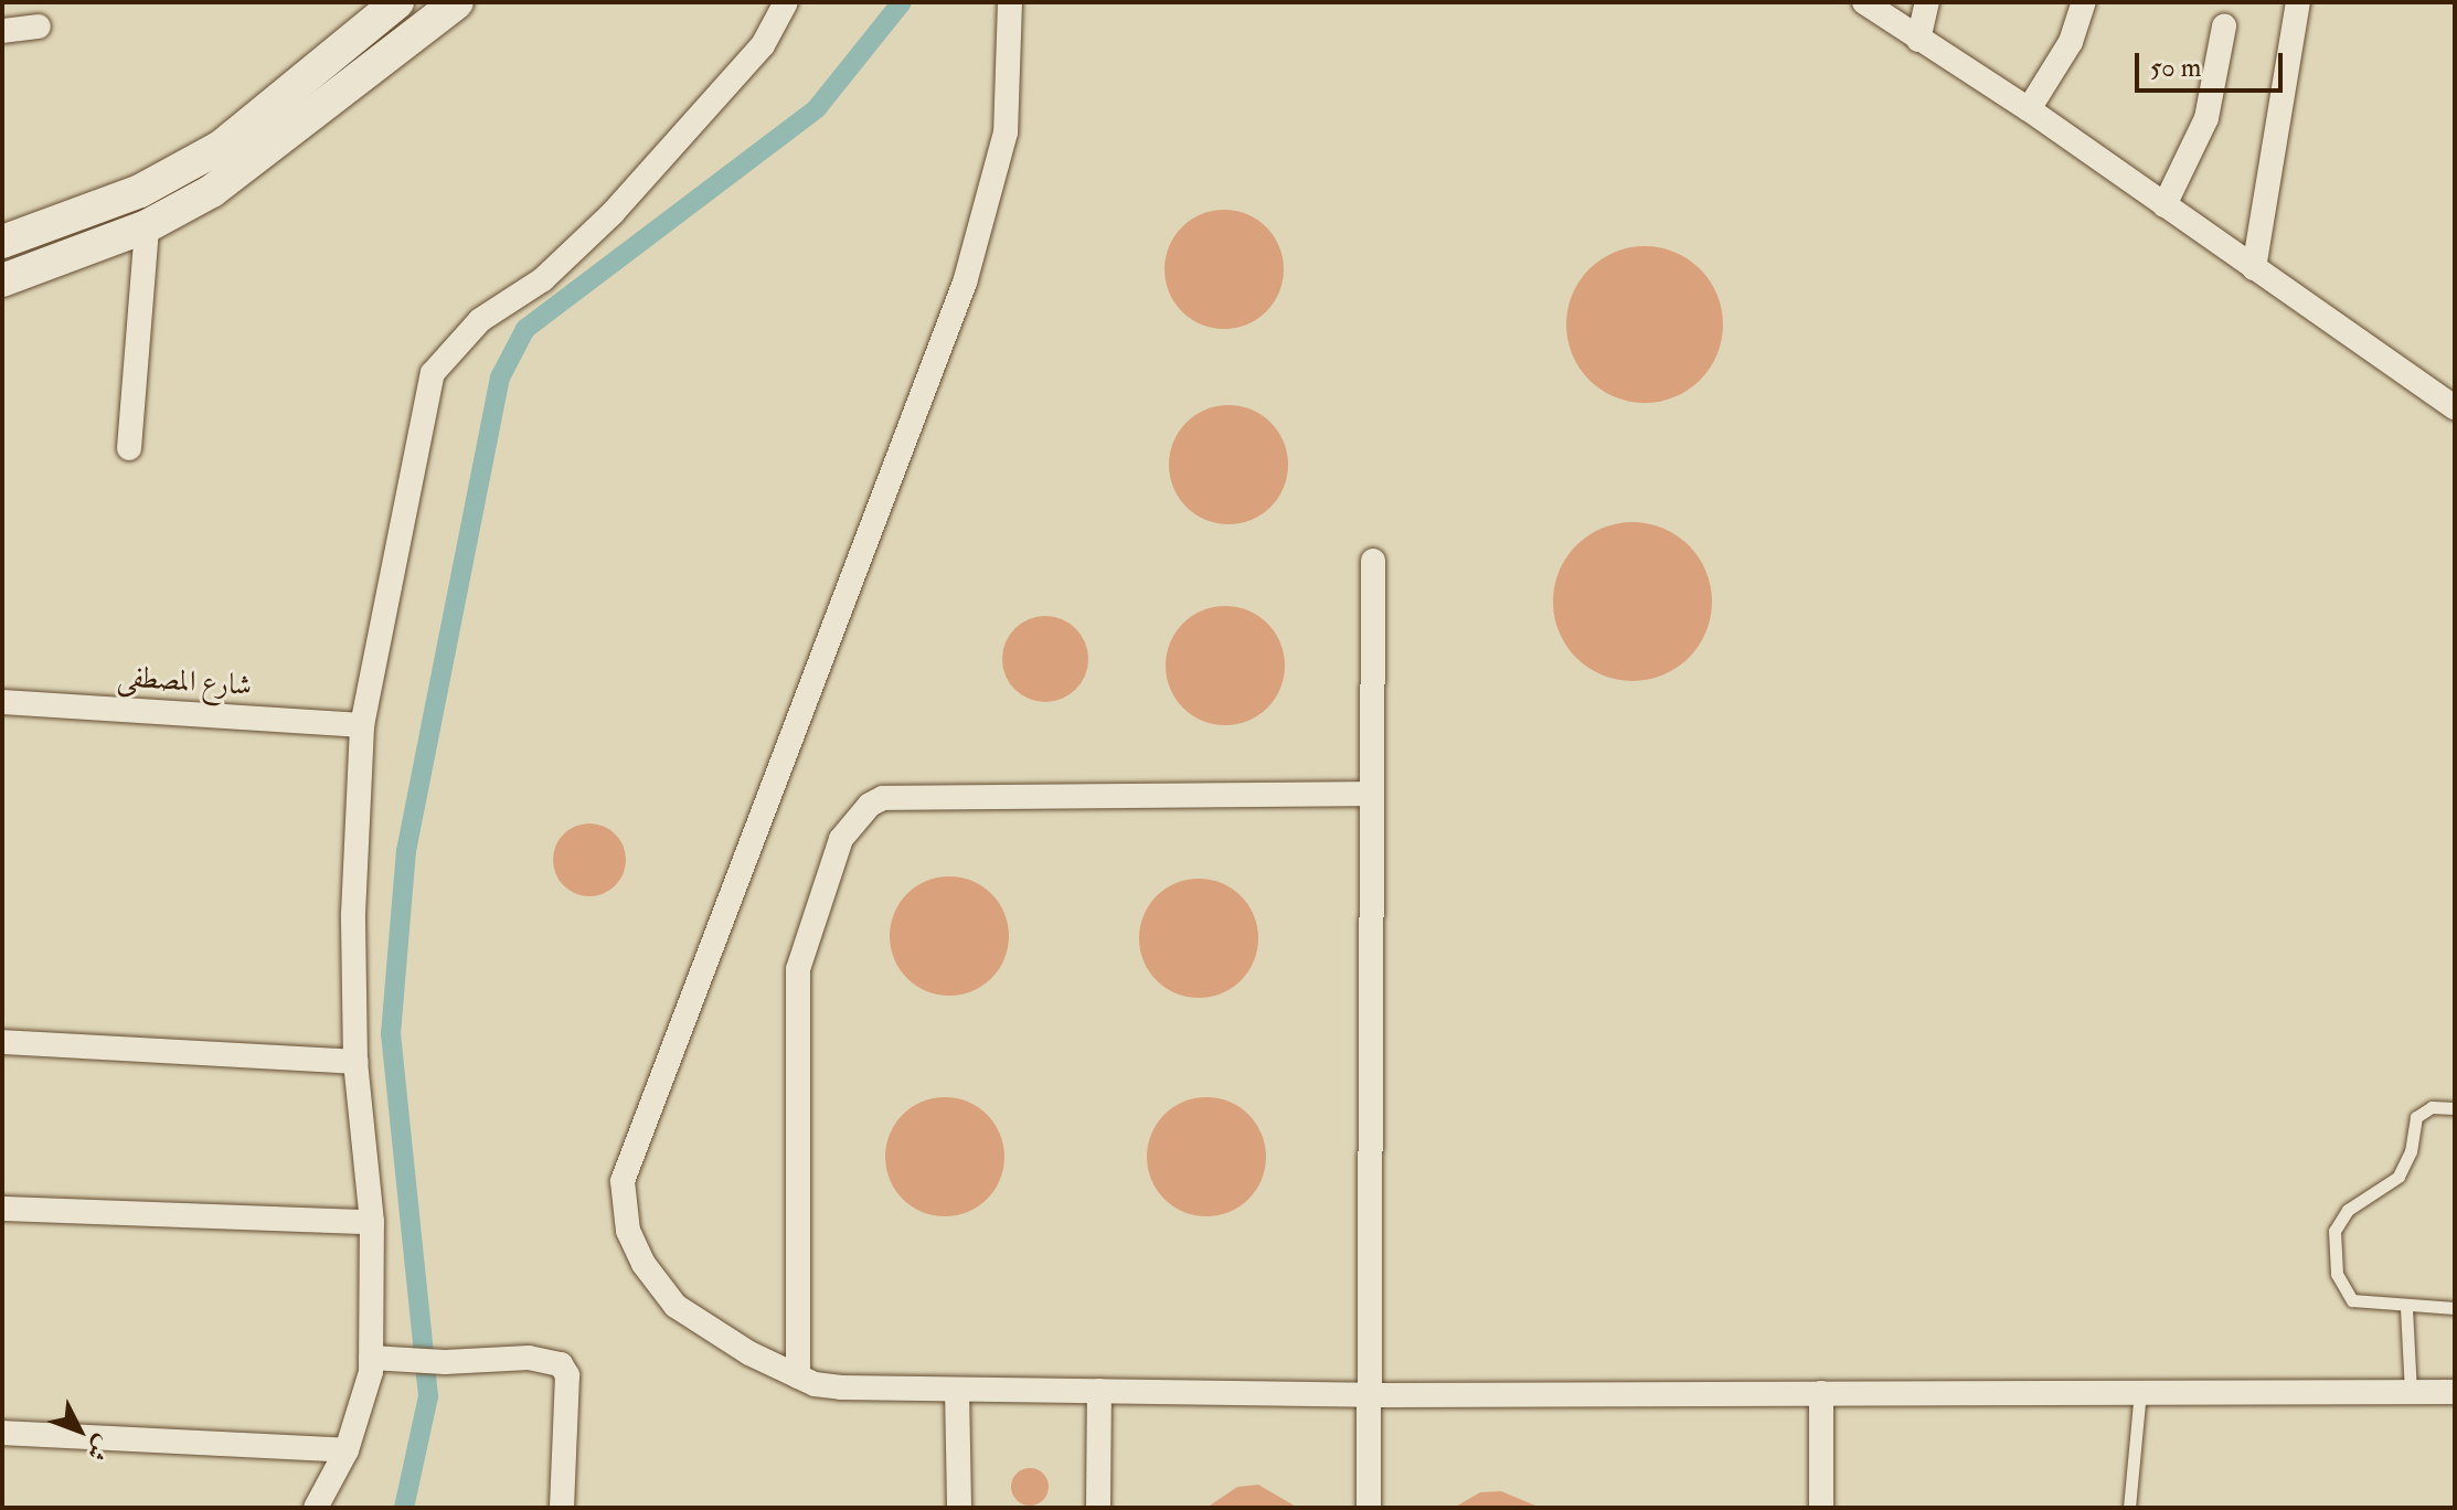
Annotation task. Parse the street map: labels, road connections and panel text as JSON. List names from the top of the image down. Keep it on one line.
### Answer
{"streets":{"street":["شارع المصطفى"]},"scale_bar":"50 m","north":"bottom right"}
